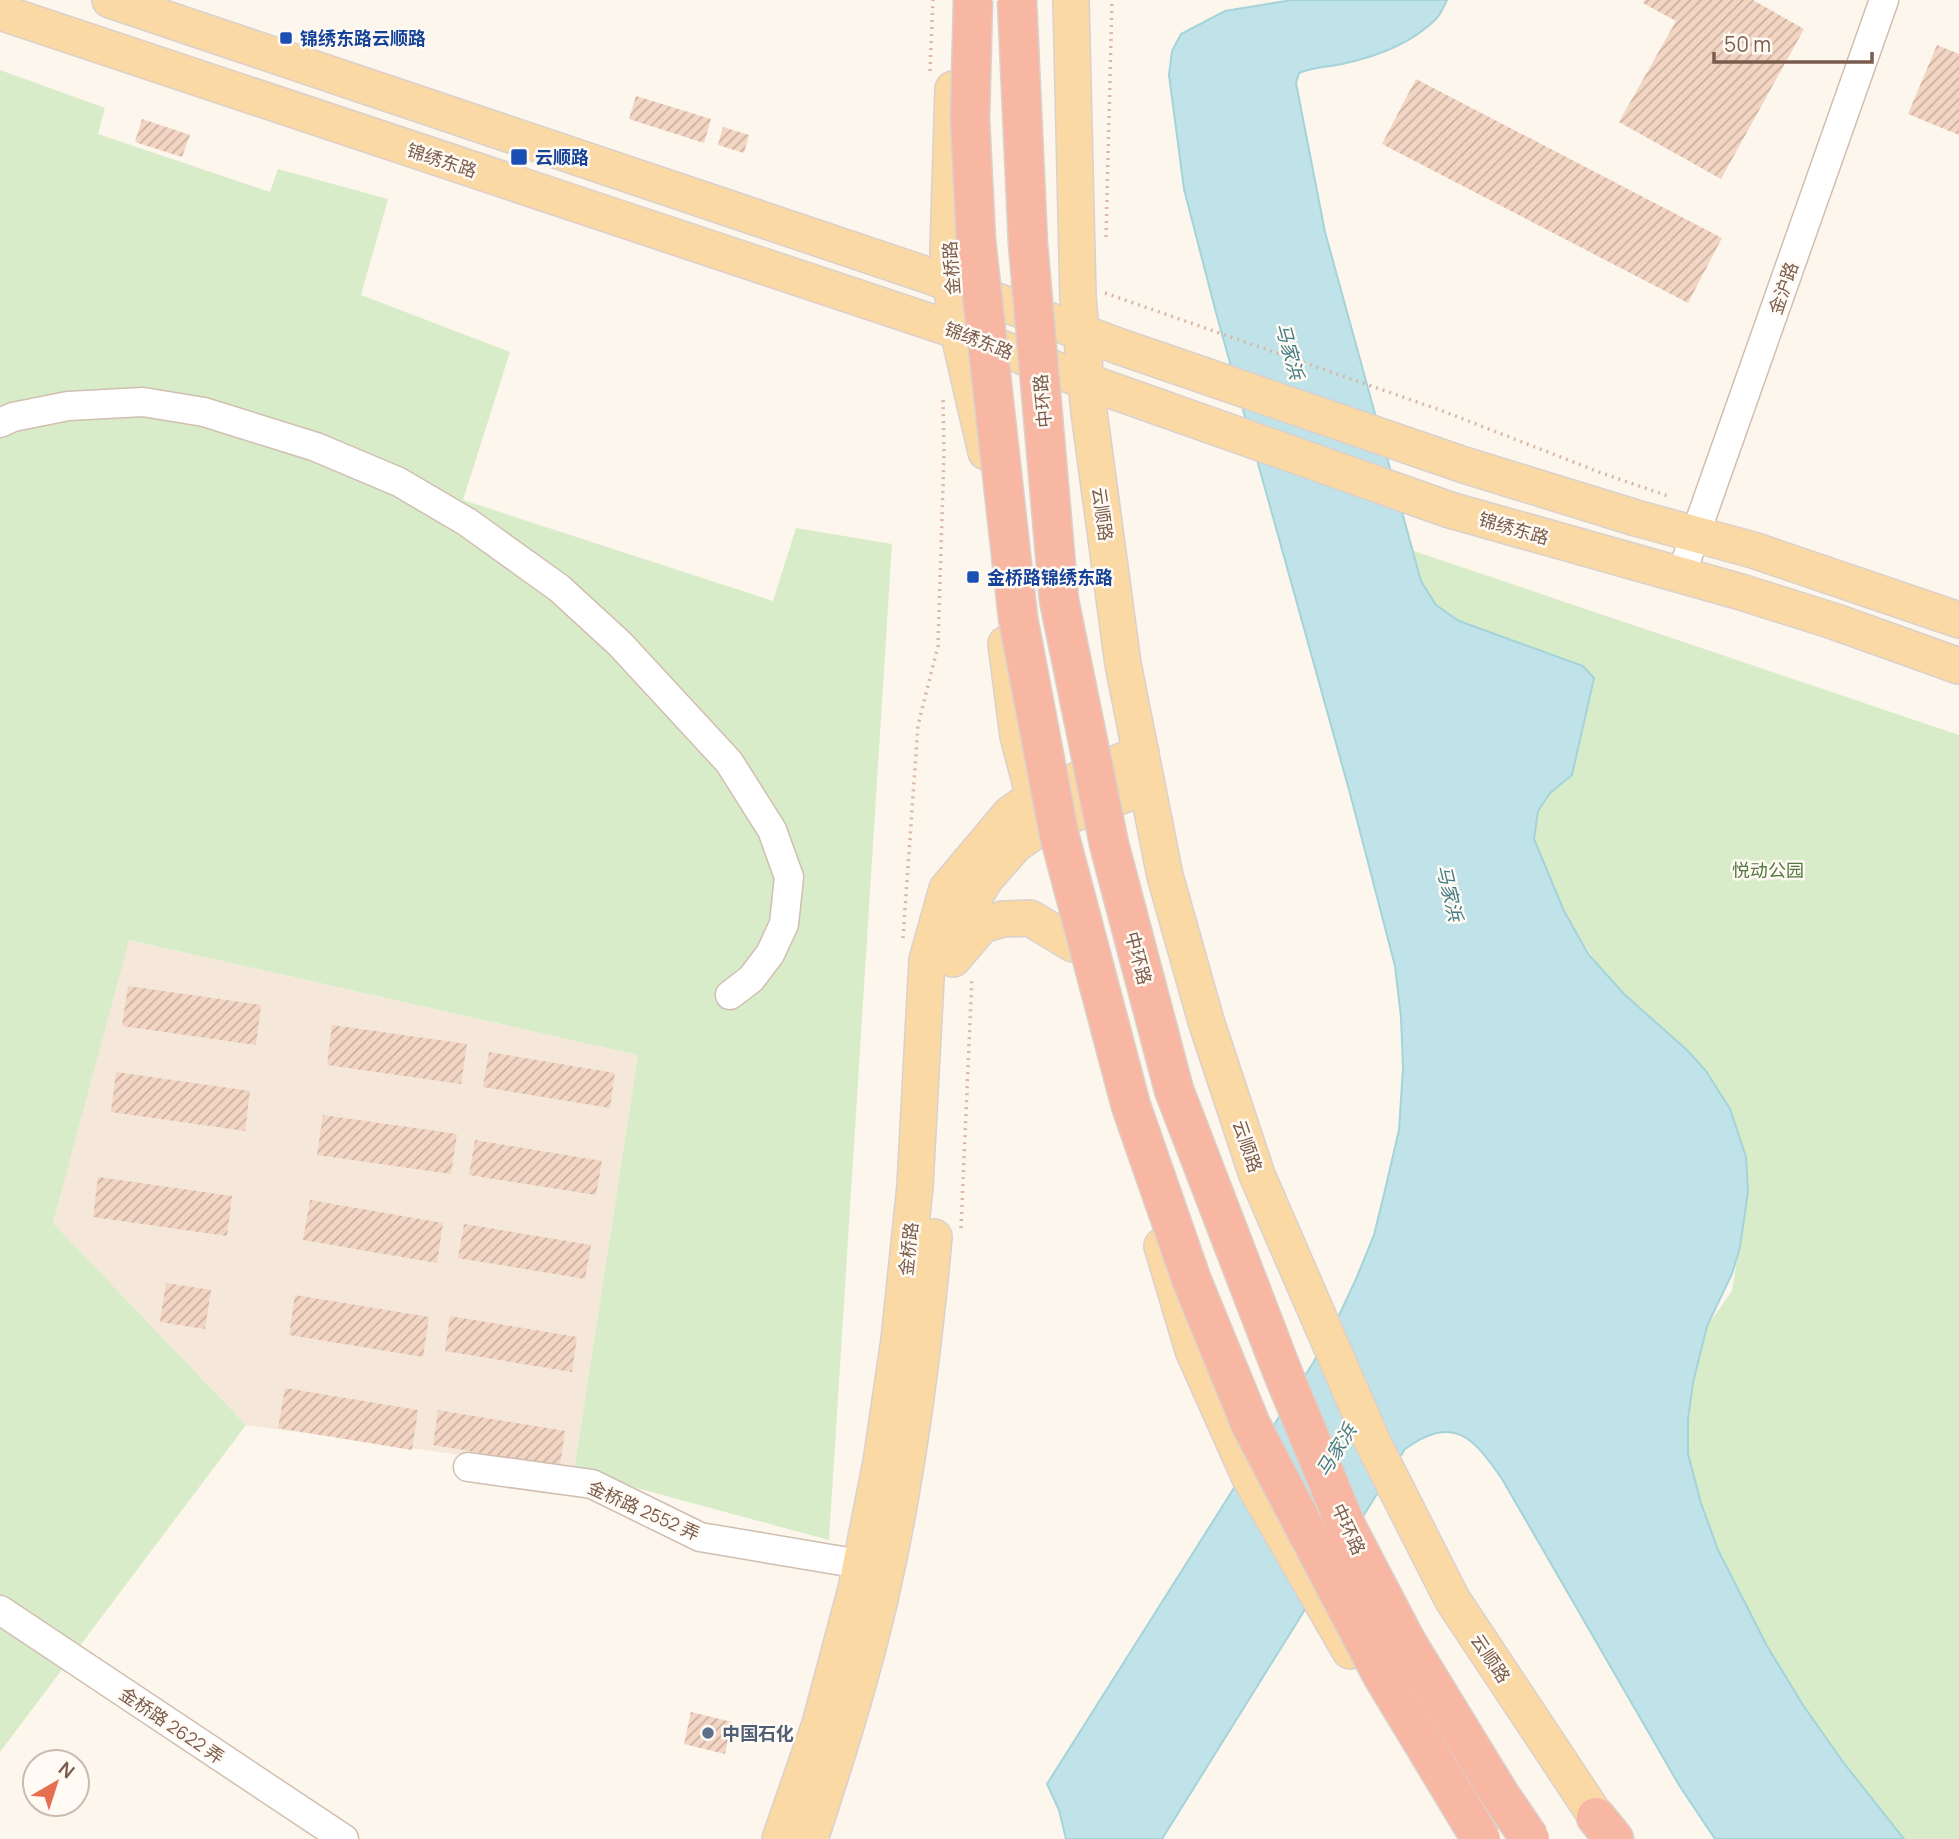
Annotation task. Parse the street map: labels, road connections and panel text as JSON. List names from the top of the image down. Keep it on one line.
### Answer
{"streets":{"highway":["中环路"],"main road":["锦绣东路","金桥路","云顺路"],"street":["金沪路","金桥路 2552 弄","金桥路 2622 弄"]},"crossings":[["锦绣东路","金桥路"],["锦绣东路","金沪路"],["锦绣东路","云顺路"],["金桥路","云顺路"],["金桥路","金桥路 2552 弄"]],"water":["马家浜"],"parks":["悦动公园"],"places":{"transit":["锦绣东路云顺路","云顺路","金桥路锦绣东路"],"other":["中国石化"]},"scale_bar":"50 m","north":"top right"}
